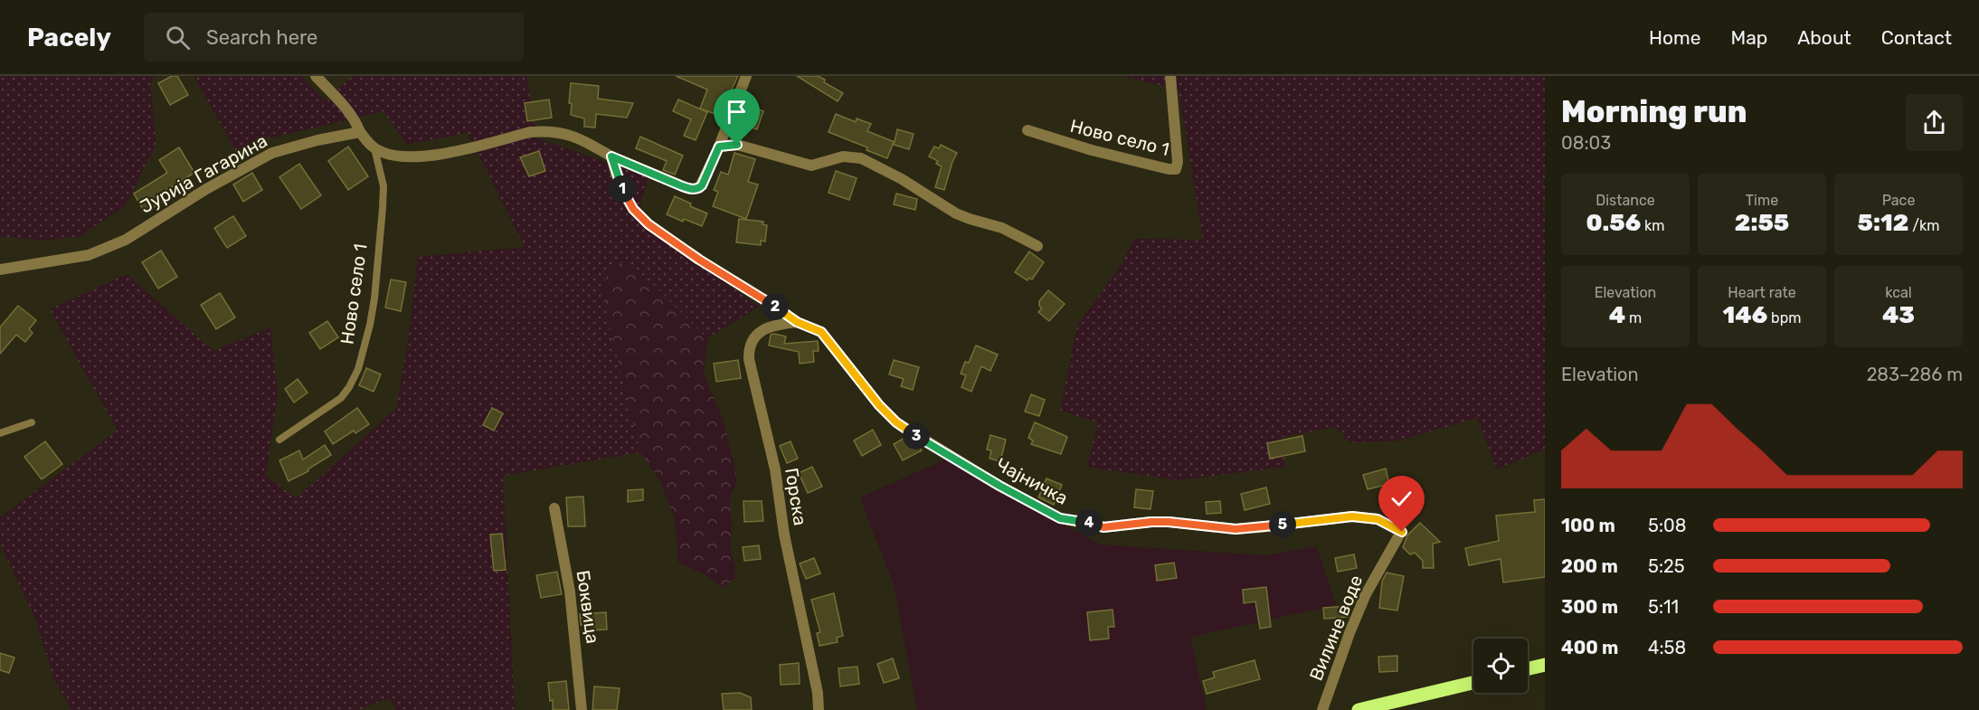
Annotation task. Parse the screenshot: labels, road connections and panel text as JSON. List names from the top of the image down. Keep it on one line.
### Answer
{"streets":{"street":["Ново село 1","Јурија Гагарина","Чајничка","Горска","Боквица","Вилине воде"]},"crossings":[["Чајничка","Горска"],["Чајничка","Вилине воде"]],"page":{"header":"Pacely","search":"Search here","nav":["Home","Map","About","Contact"],"heading":["Morning run","08:03"],"stats":[["Distance","0.56 km"],["Time","2:55"],["Pace","5:12 /km"],["Elevation","4 m"],["Heart rate","146 bpm"],["kcal","43"]],"pins":["1","2","3","4","5"],"chart":["Elevation","283–286 m"],"list":[{"name":"100 m","note":"5:08"},{"name":"200 m","note":"5:25"},{"name":"300 m","note":"5:11"},{"name":"400 m","note":"4:58"}]}}
